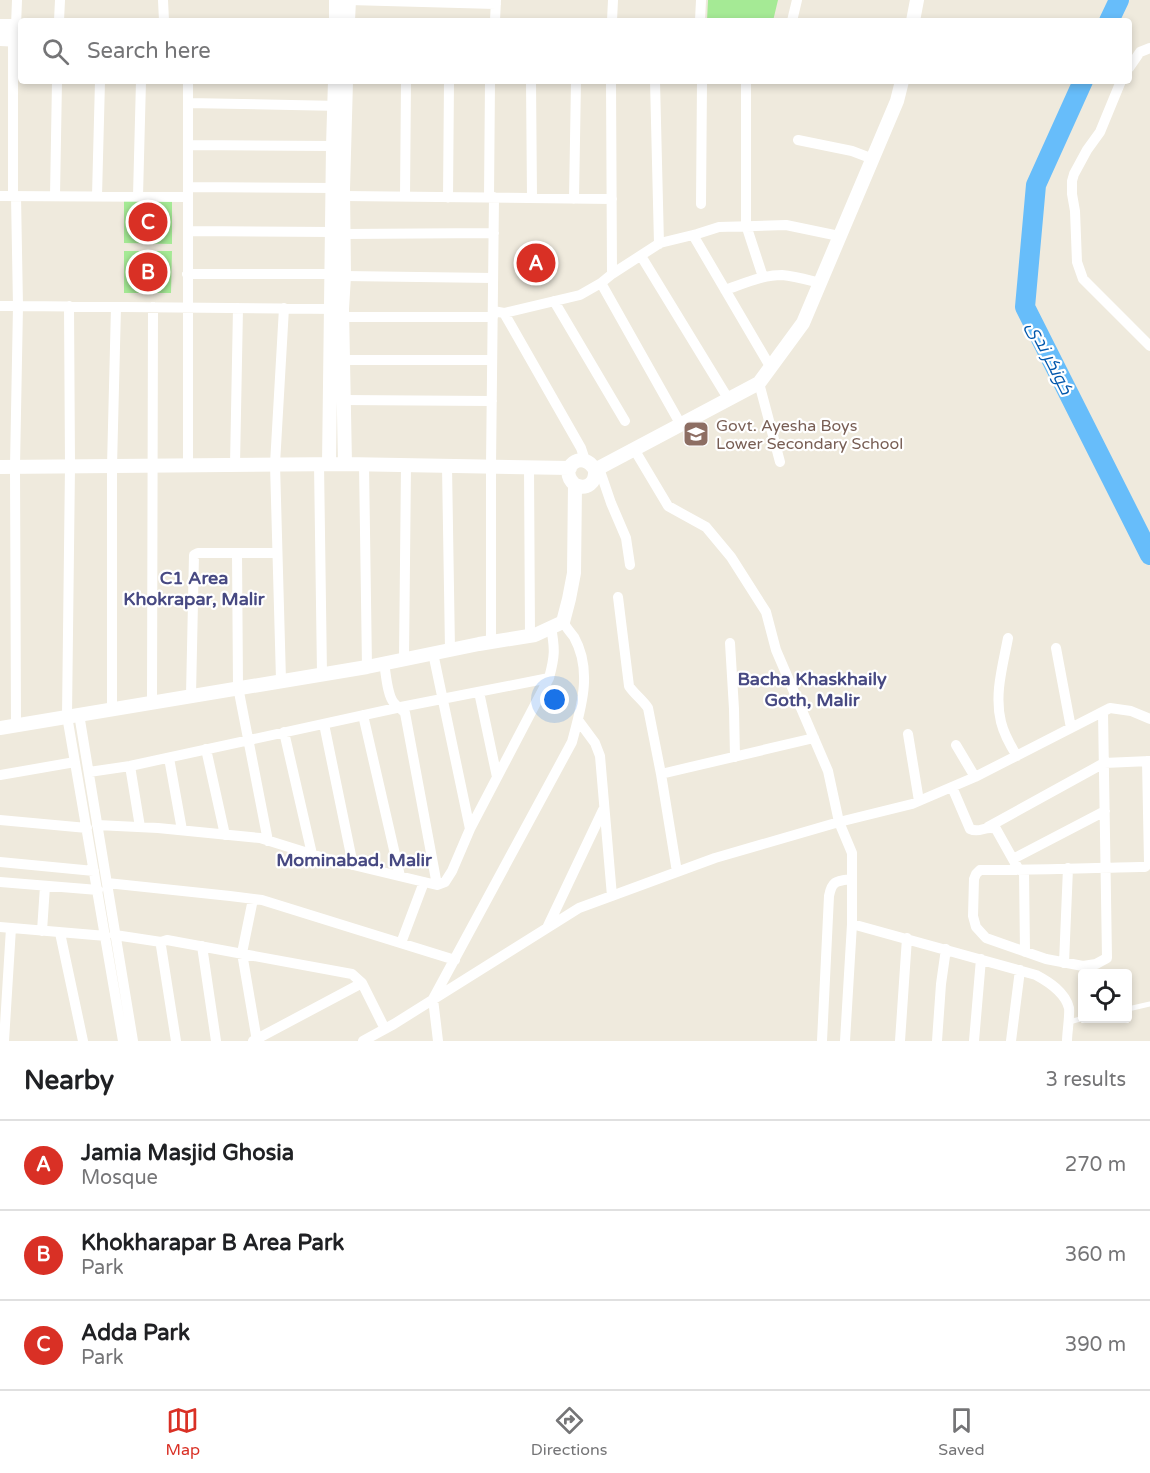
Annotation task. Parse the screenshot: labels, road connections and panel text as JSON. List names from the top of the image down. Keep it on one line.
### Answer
{"districts":["C1 Area Khokrapar, Malir","Bacha Khaskhaily Goth, Malir","Mominabad, Malir"],"water":["کونکر ندی"],"places":{"school or university":["Govt. Ayesha Boys Lower Secondary School"]},"page":{"search":"Search here","pins":["C","A","B"],"heading":["Nearby","3 results"],"list":[{"mark":"A","name":"Jamia Masjid Ghosia","note":"Mosque","value":"270 m"},{"mark":"B","name":"Khokharapar B Area Park","note":"Park","value":"360 m"},{"mark":"C","name":"Adda Park","note":"Park","value":"390 m"}],"nav":["Map","Directions","Saved"]}}
